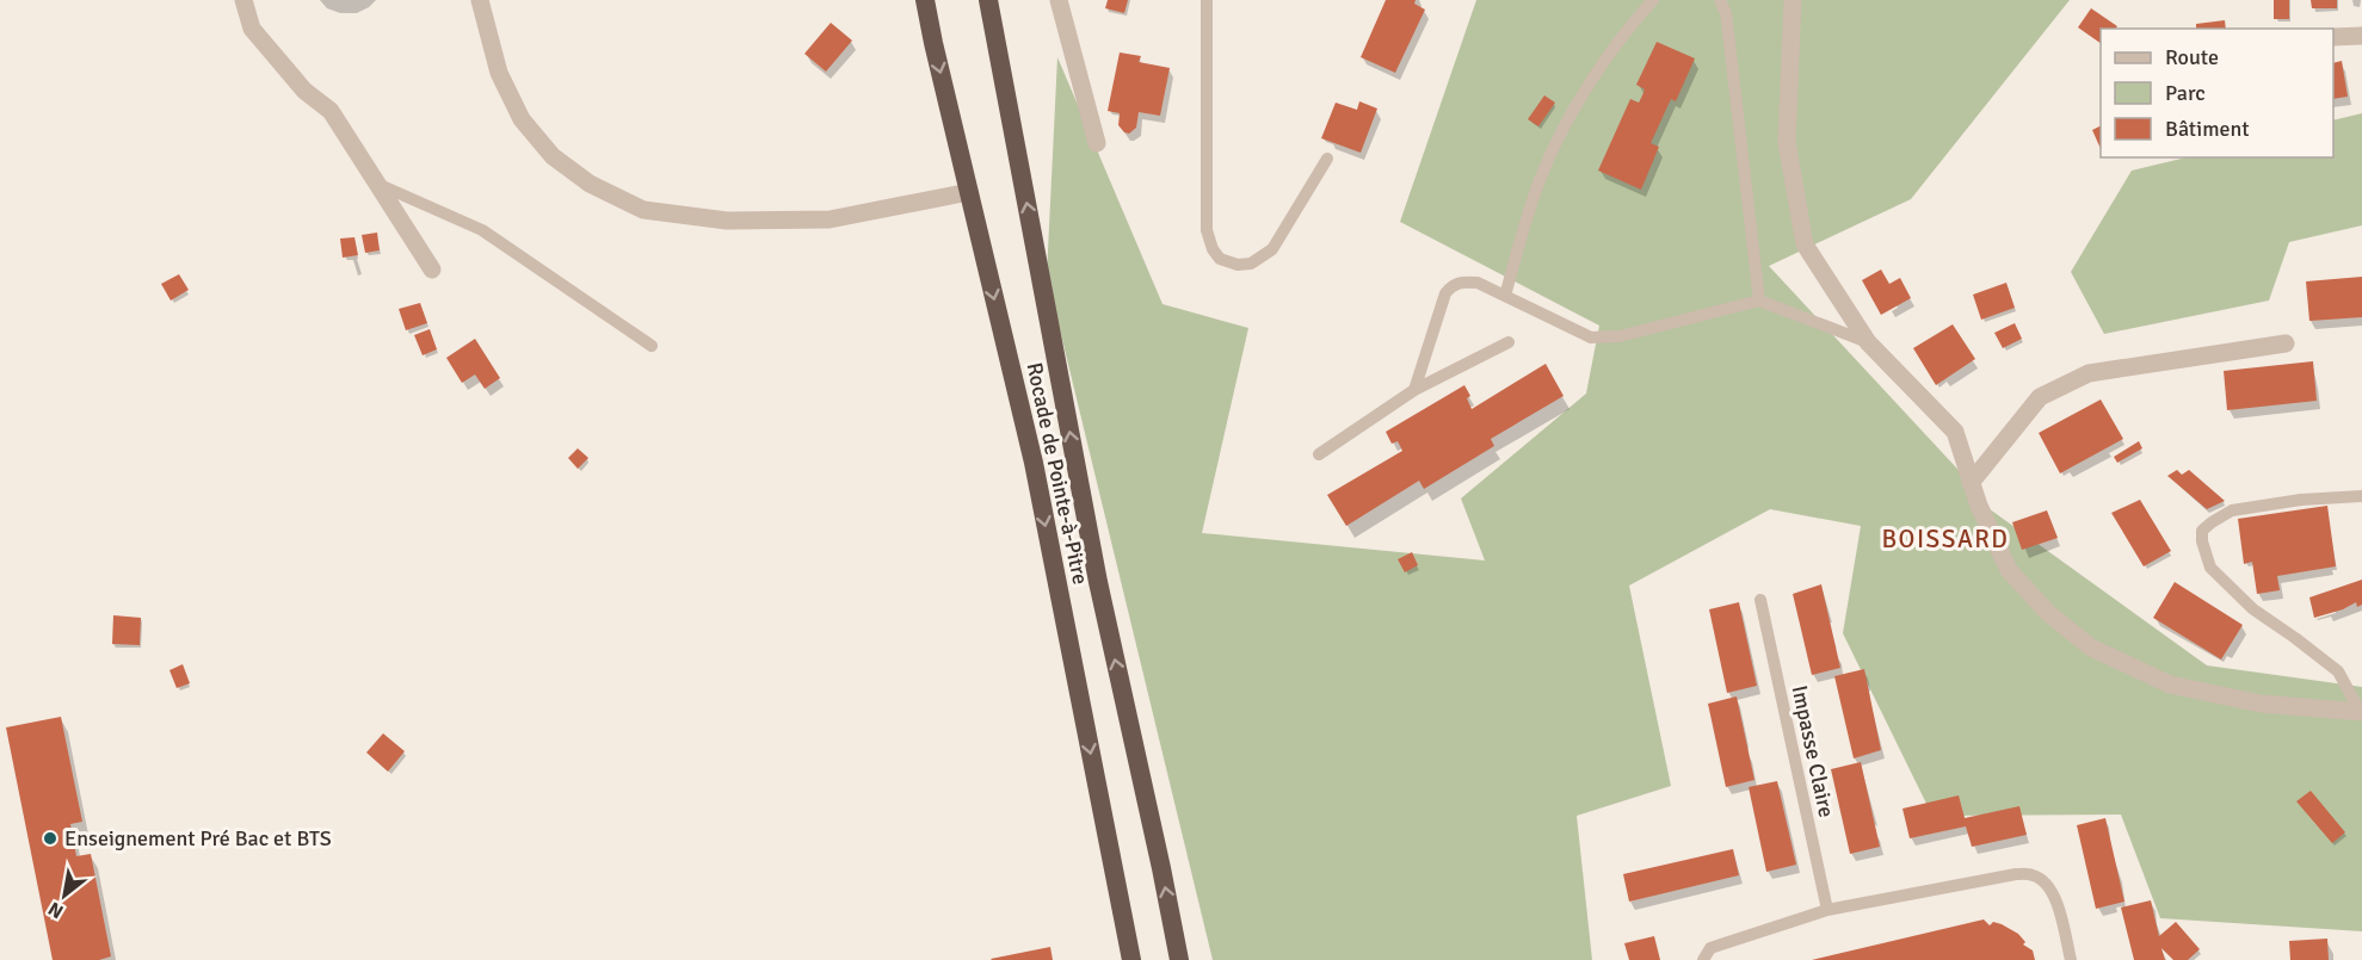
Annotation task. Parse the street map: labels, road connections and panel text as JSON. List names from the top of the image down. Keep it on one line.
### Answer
{"streets":{"highway":["Rocade de Pointe-à-Pitre"],"lane":["Impasse Claire"]},"districts":["BOISSARD"],"places":["Enseignement Pré Bac et BTS"],"legend":["Route","Parc","Bâtiment"],"north":"bottom left"}
